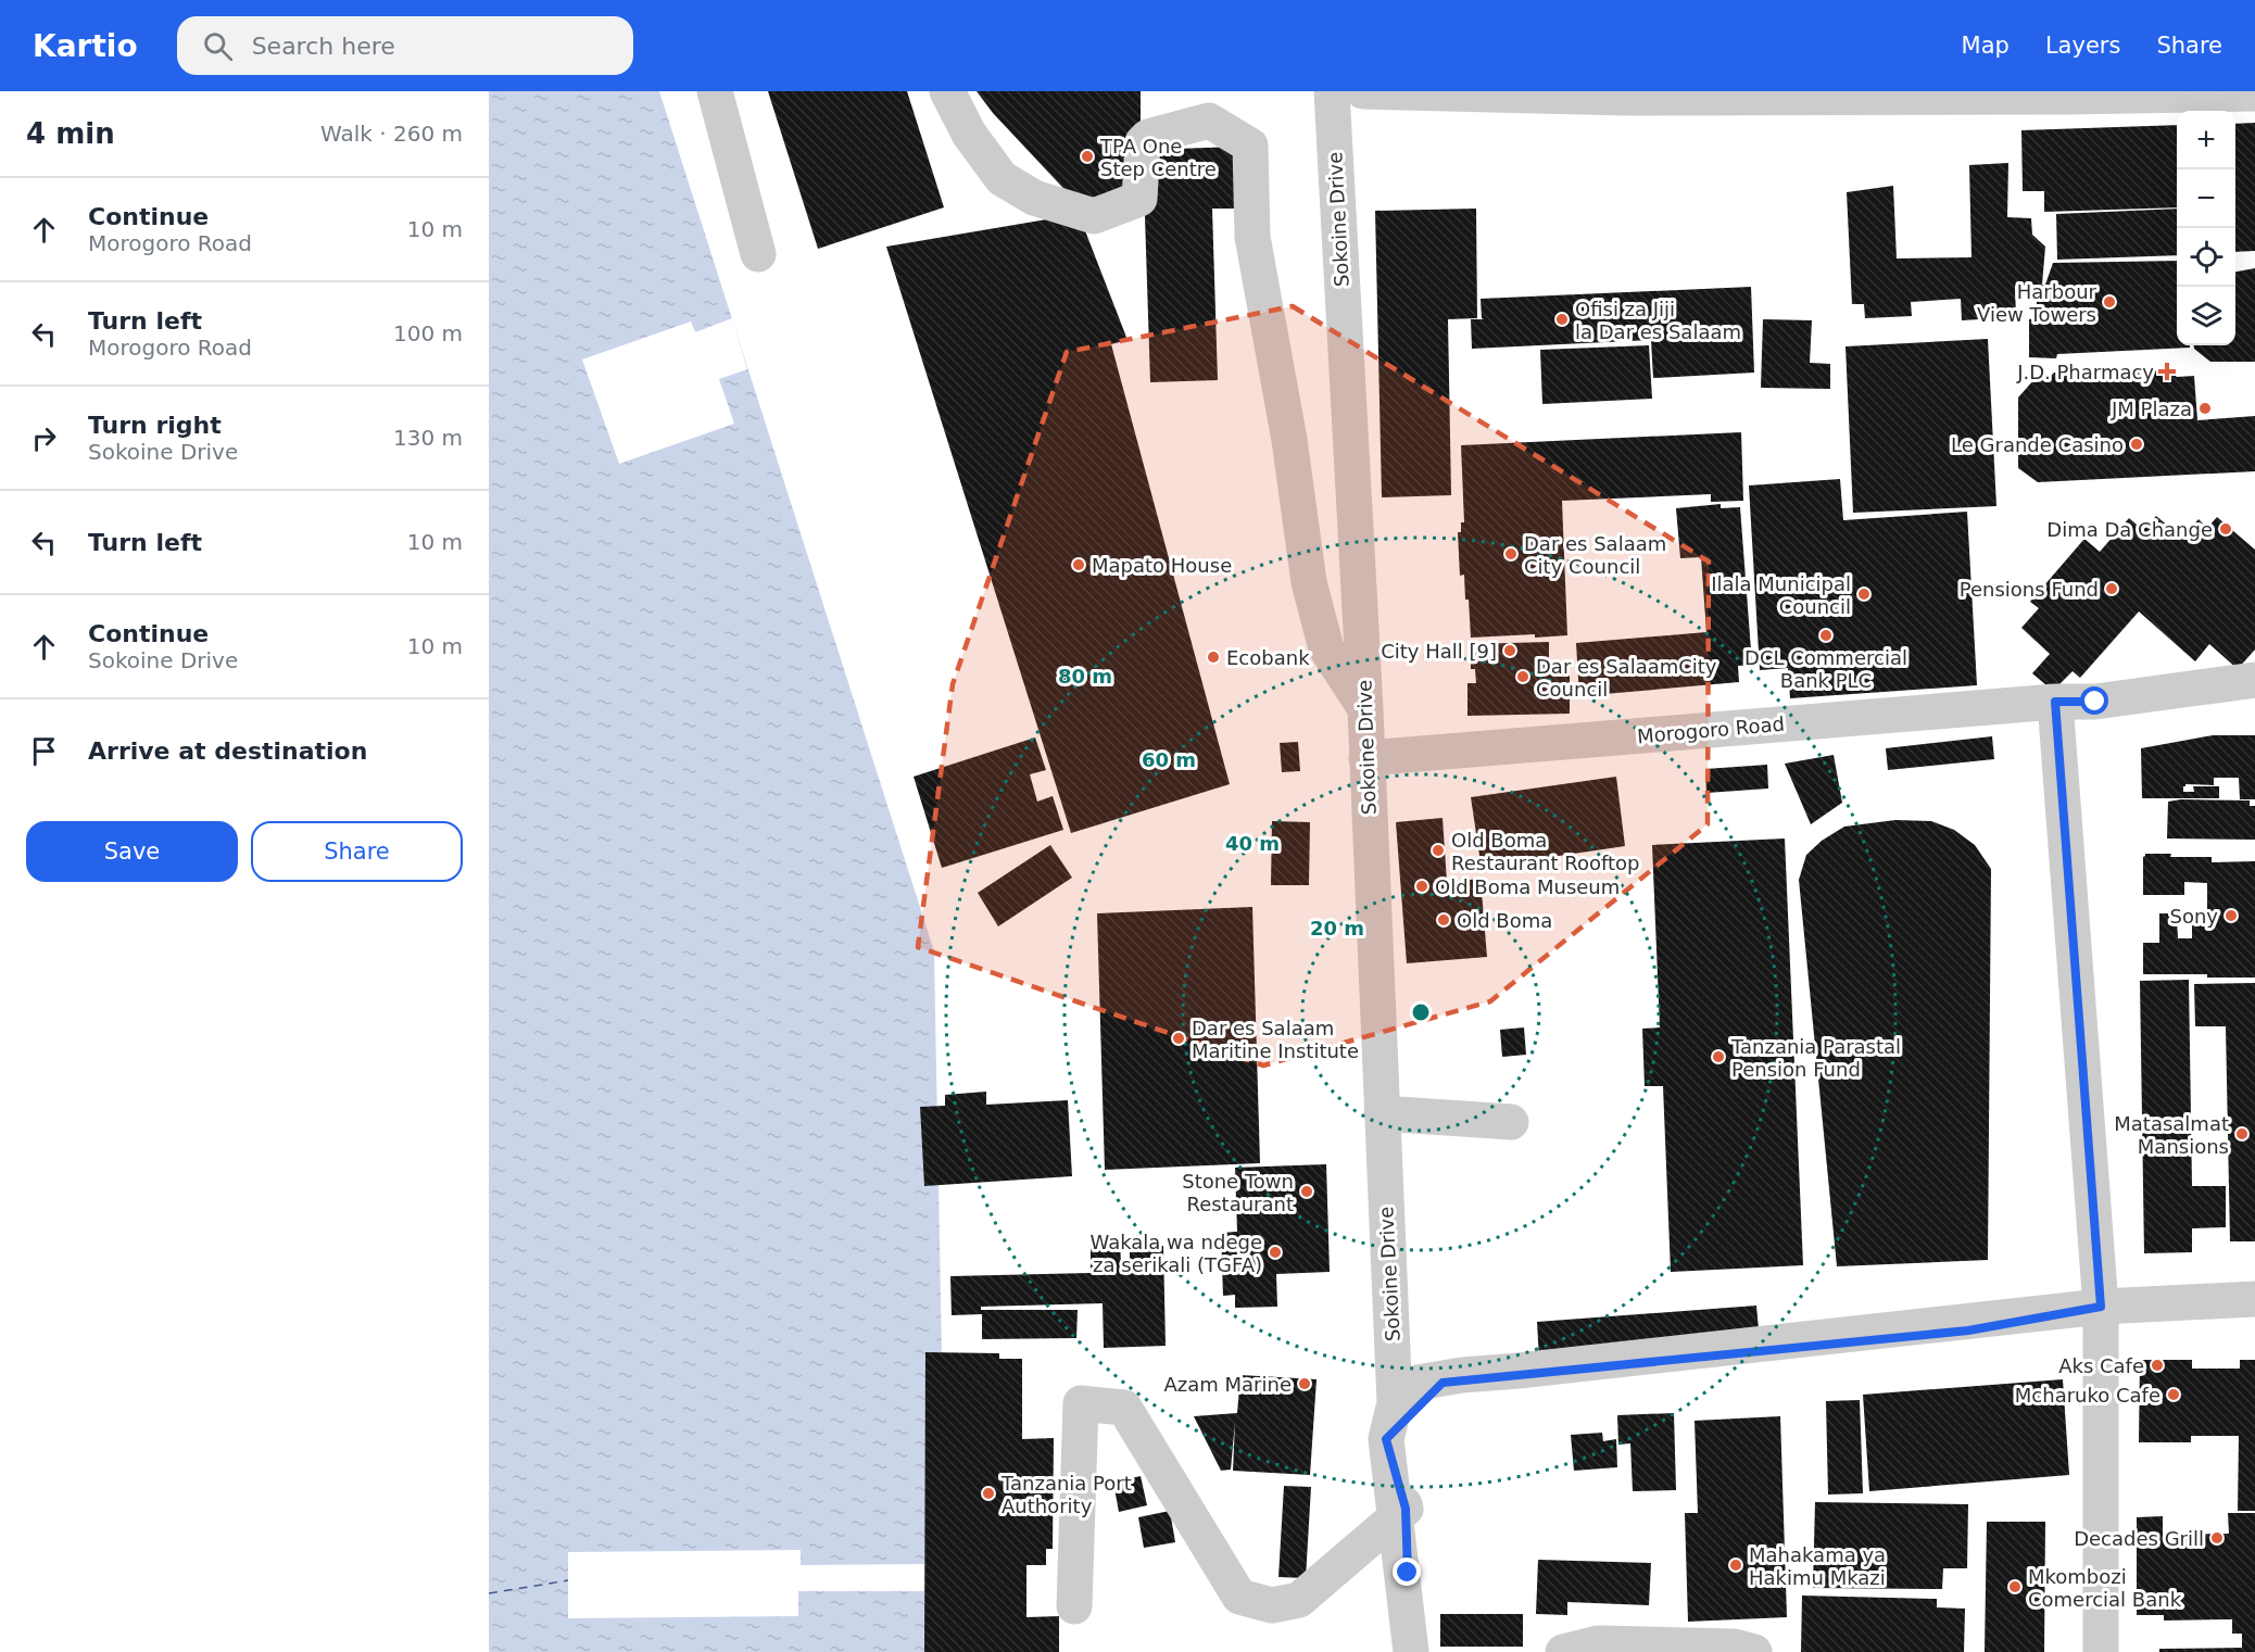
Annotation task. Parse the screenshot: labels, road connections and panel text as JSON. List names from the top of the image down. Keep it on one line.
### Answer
{"streets":{"street":["Sokoine Drive","Morogoro Road"]},"crossings":[["Sokoine Drive","Morogoro Road"]],"places":{"other":["TPA One Step Centre","Harbour View Towers","Ofisi za Jiji la Dar es Salaam","JM Plaza","Le Grande Casino","Dima Da Change","Dar es Salaam City Council","Mapato House","Pensions Fund","Ilala Municipal Council","DCL Commercial Bank PLC","City Hall [9]","Ecobank","Dar es SalaamCity Council","Old Boma Restaurant Rooftop","Old Boma Museum","Sony","Old Boma","Dar es Salaam Maritine Institute","Tanzania Parastal Pension Fund","Matasalmat Mansions","Stone Town Restaurant","Wakala wa ndege za serikali (TGFA)","Aks Cafe","Azam Marine","Mcharuko Cafe","Tanzania Port Authority","Decades Grill","Mahakama ya Hakimu Mkazi","Mkombozi Comercial Bank"],"health":["J.D. Pharmacy"]},"page":{"header":"Kartio","search":"Search here","nav":["Map","Layers","Share"],"heading":["4 min","Walk · 260 m"],"map_buttons":["+","−"],"list":[["Continue","Morogoro Road","10 m"],["Turn left","Morogoro Road","100 m"],["Turn right","Sokoine Drive","130 m"],["Turn left","10 m"],["Continue","Sokoine Drive","10 m"],"Arrive at destination"],"buttons":["Save","Share"]},"rings":["80 m","60 m","40 m","20 m"]}
